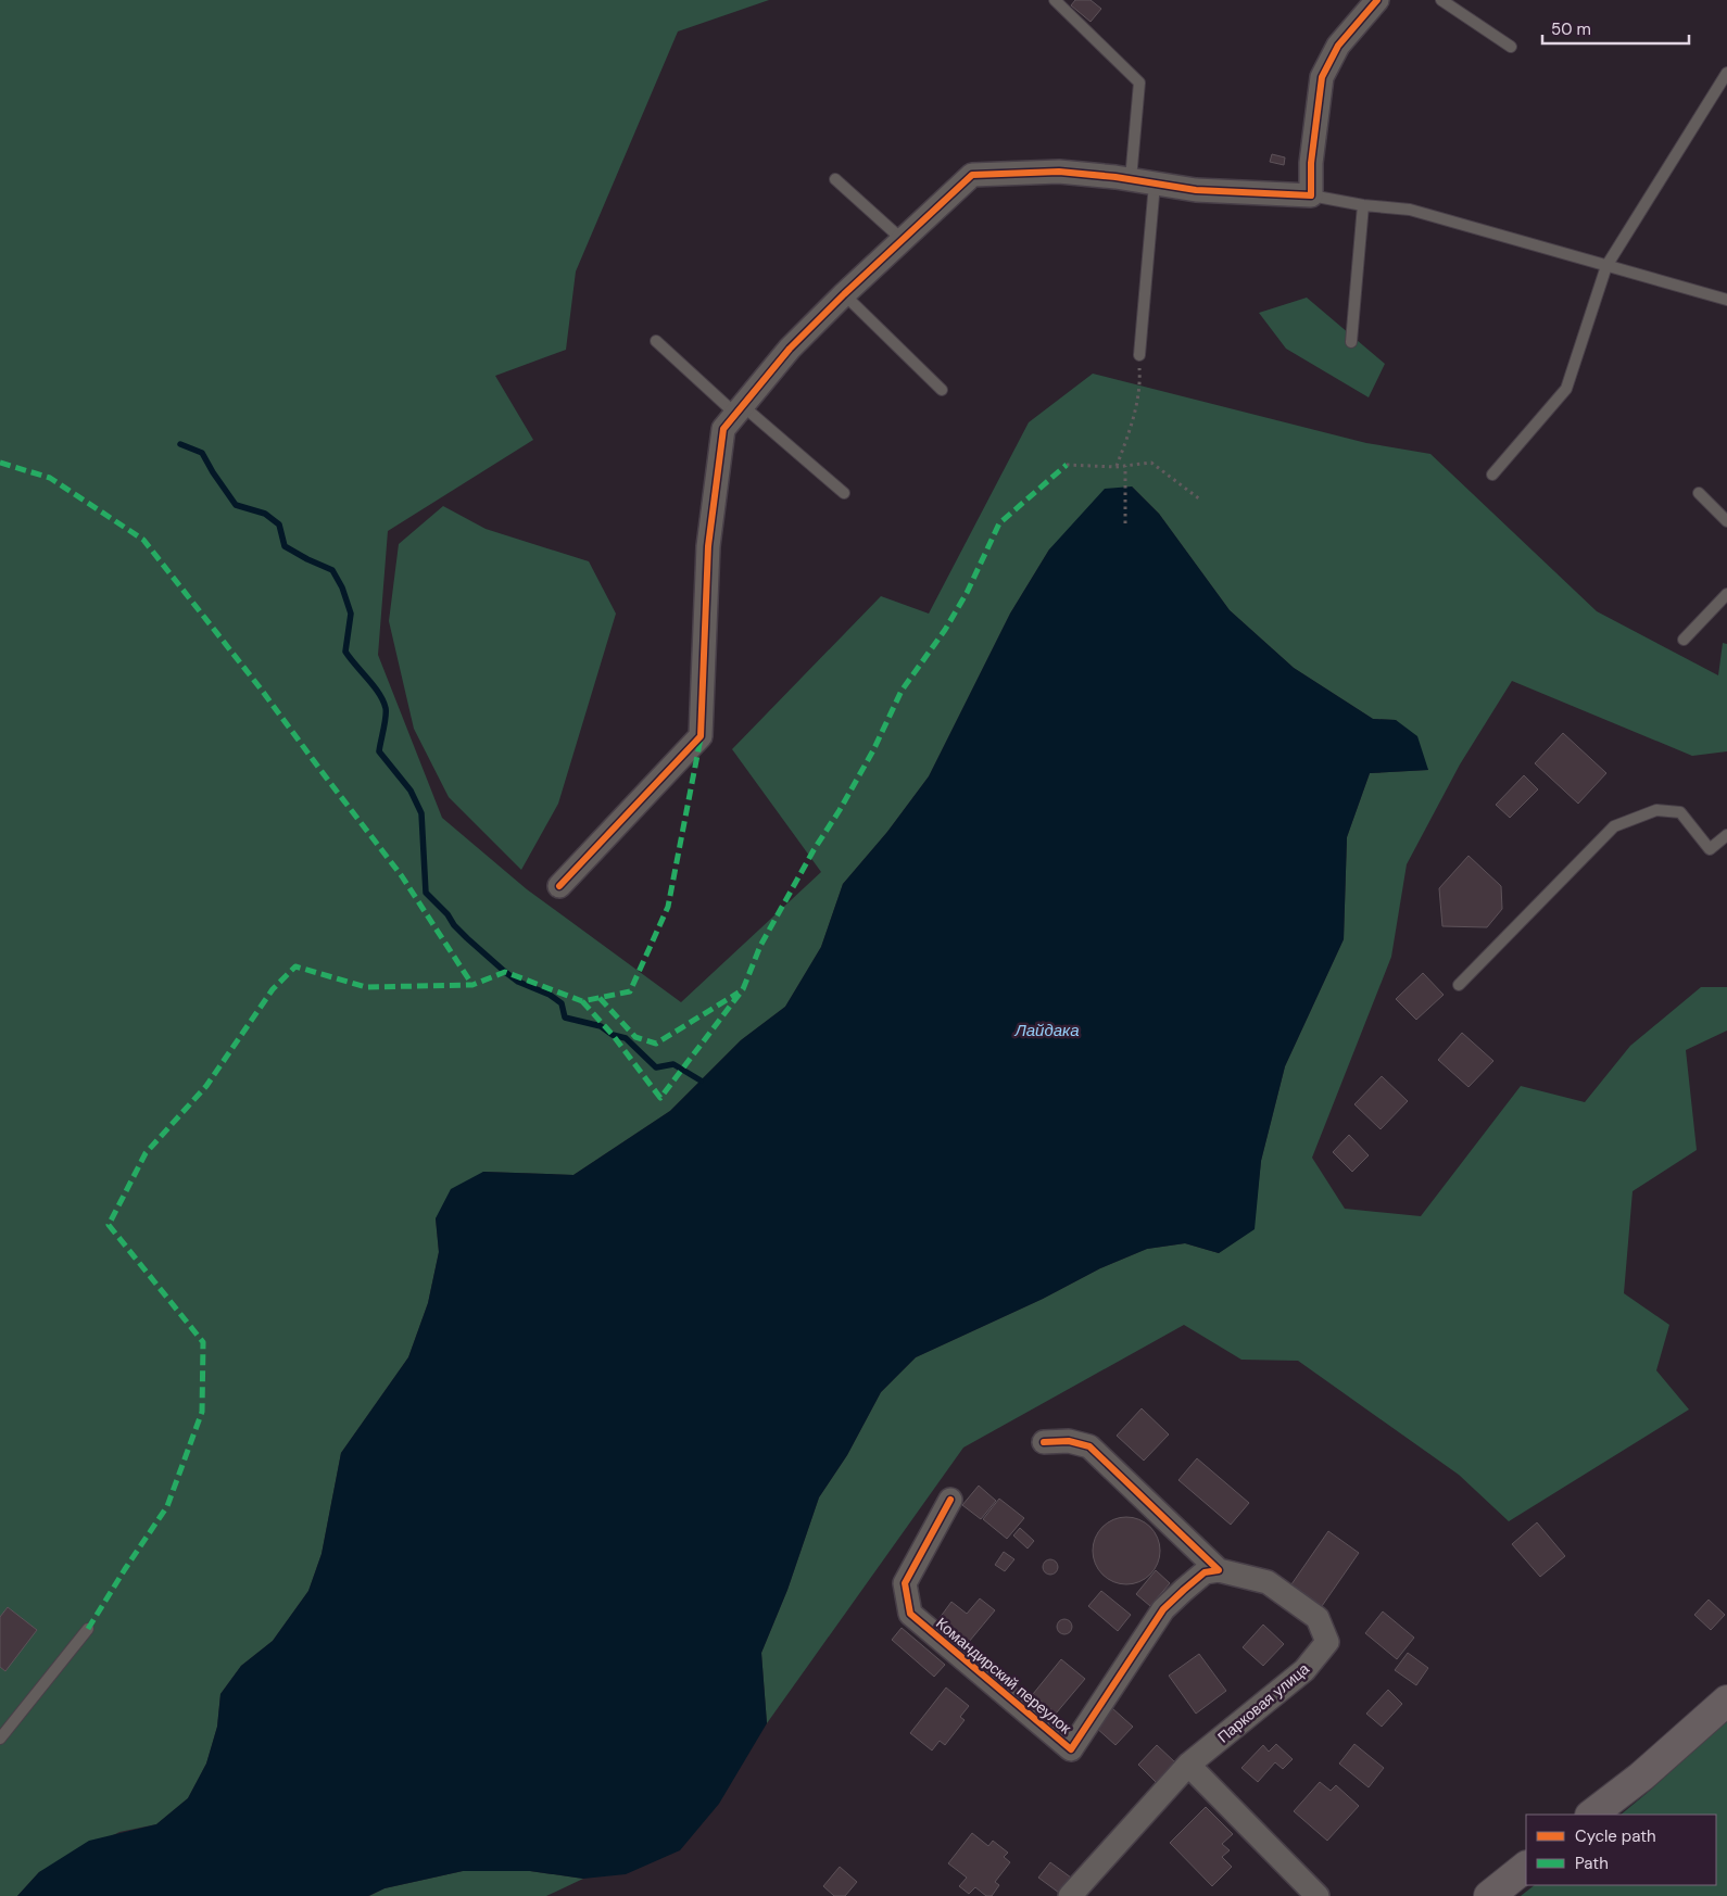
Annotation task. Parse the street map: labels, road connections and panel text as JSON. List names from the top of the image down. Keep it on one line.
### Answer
{"streets":{"street":["Командирский переулок","Парковая улица"]},"crossings":[["Командирский переулок","Парковая улица"]],"water":["Лайдака"],"legend":["Cycle path","Path"],"scale_bar":"50 m"}
